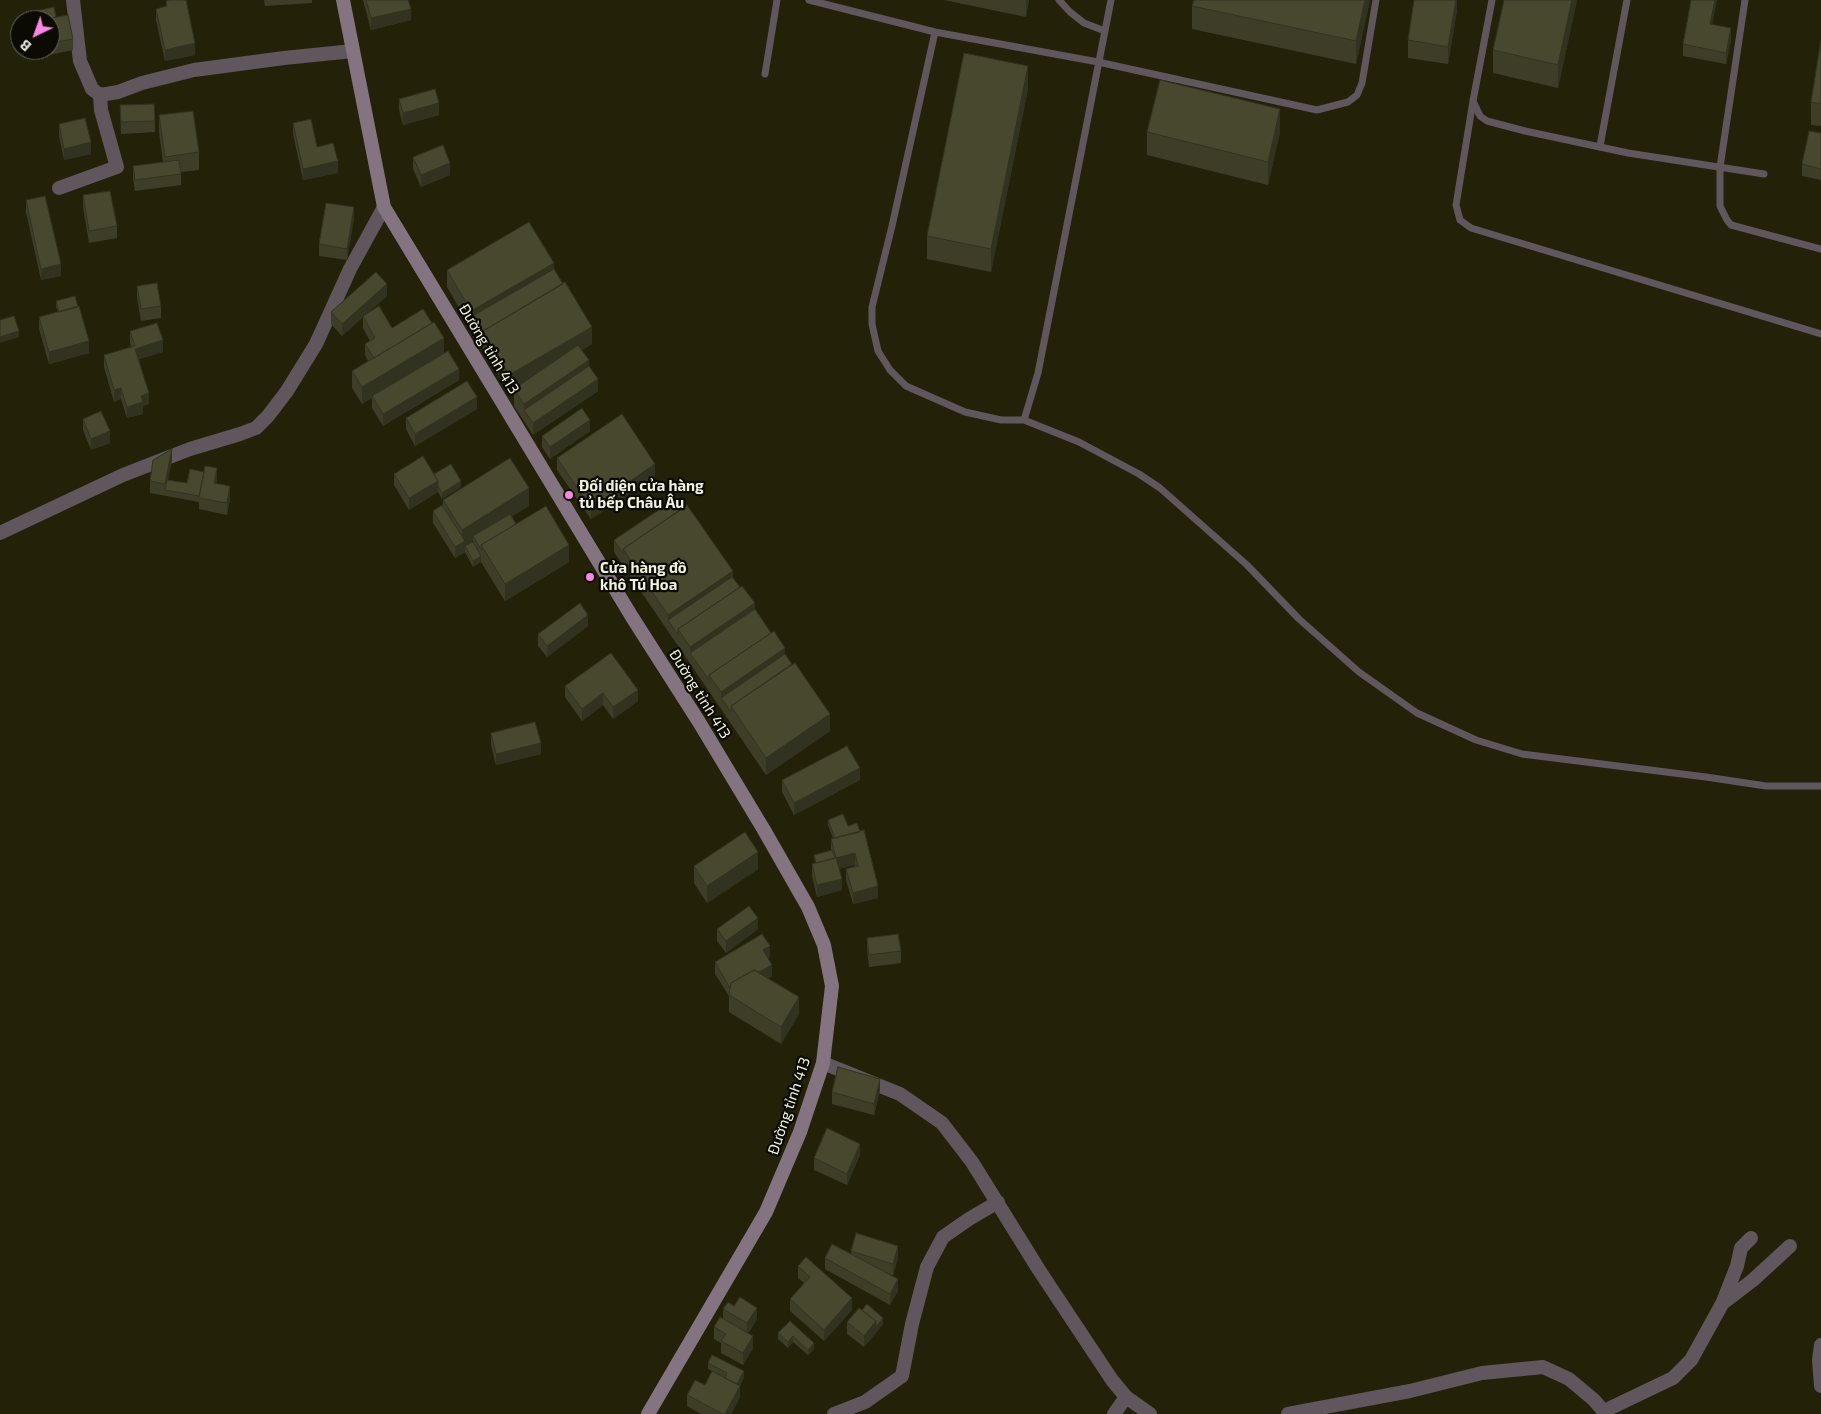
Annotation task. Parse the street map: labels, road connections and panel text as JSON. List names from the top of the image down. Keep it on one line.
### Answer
{"streets":{"main road":["Đường tỉnh 413"]},"places":["Đối diện cửa hàng tủ bếp Châu Âu","Cửa hàng đồ khô Tú Hoa"],"north":"bottom left"}
